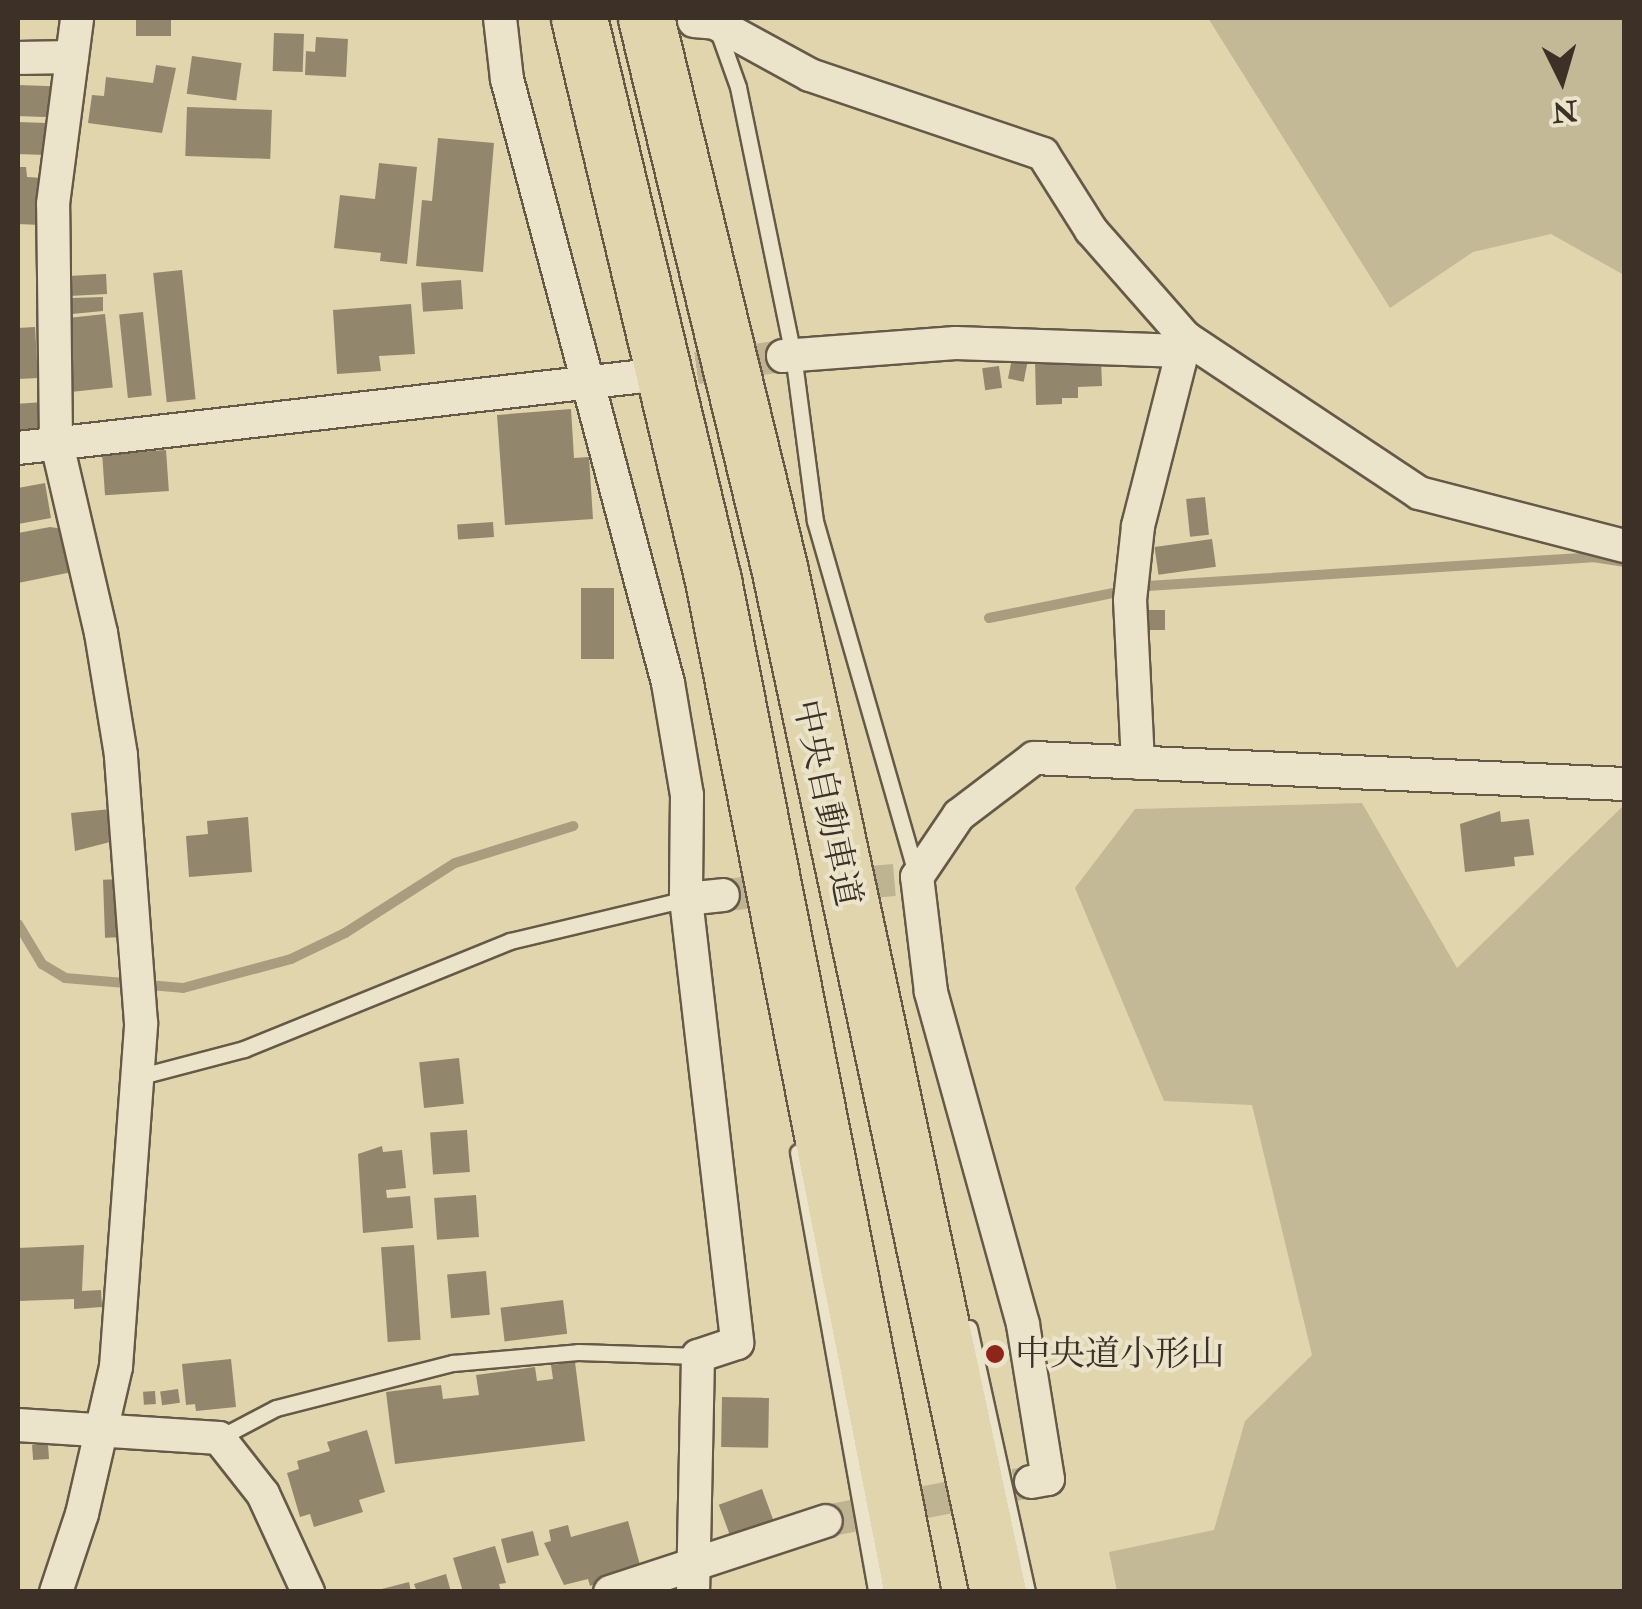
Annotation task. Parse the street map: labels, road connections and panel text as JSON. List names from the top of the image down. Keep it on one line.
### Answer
{"streets":{"highway":["中央自動車道"]},"places":["中央道小形山"],"north":"bottom"}
